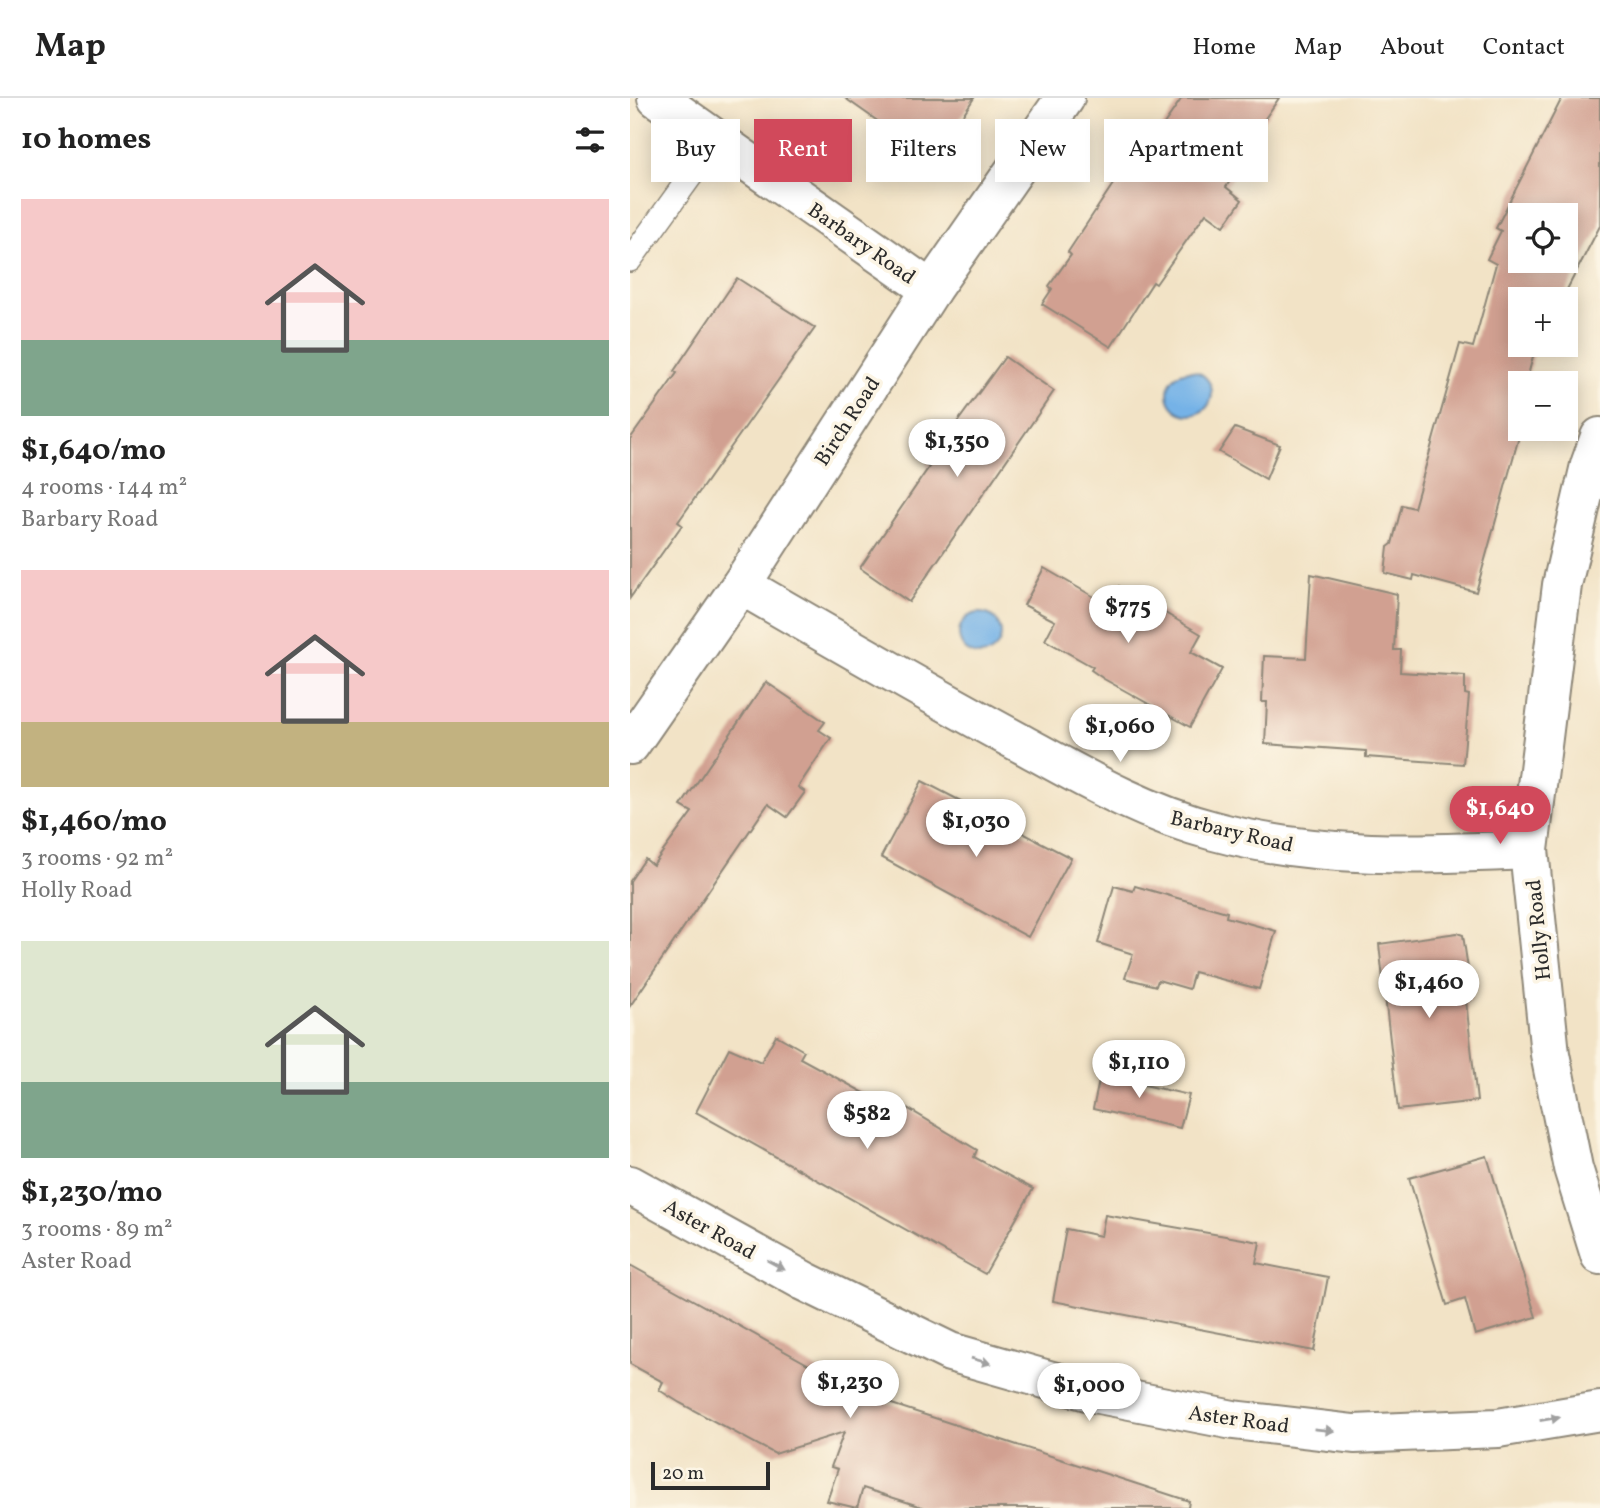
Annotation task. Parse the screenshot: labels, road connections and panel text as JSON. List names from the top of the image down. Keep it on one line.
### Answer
{"streets":{"street":["Barbary Road","Birch Road","Holly Road","Aster Road"]},"crossings":[["Barbary Road","Birch Road"],["Barbary Road","Holly Road"]],"one_way":["Aster Road"],"scale_bar":"20 m","page":{"header":"Map","nav":["Home","Map","About","Contact"],"heading":"10 homes","chip":["Buy","Rent","Filters","New","Apartment"],"list":[{"name":"$1,640/mo","note":"4 rooms · 144 m² · Barbary Road"},{"name":"$1,460/mo","note":"3 rooms · 92 m² · Holly Road"},{"name":"$1,230/mo","note":"3 rooms · 89 m² · Aster Road"}],"map_buttons":["+","−"],"price":["$1,350","$775","$1,060","$1,640","$1,030","$1,460","$1,110","$582","$1,230","$1,000"],"scale":"20 m"}}
